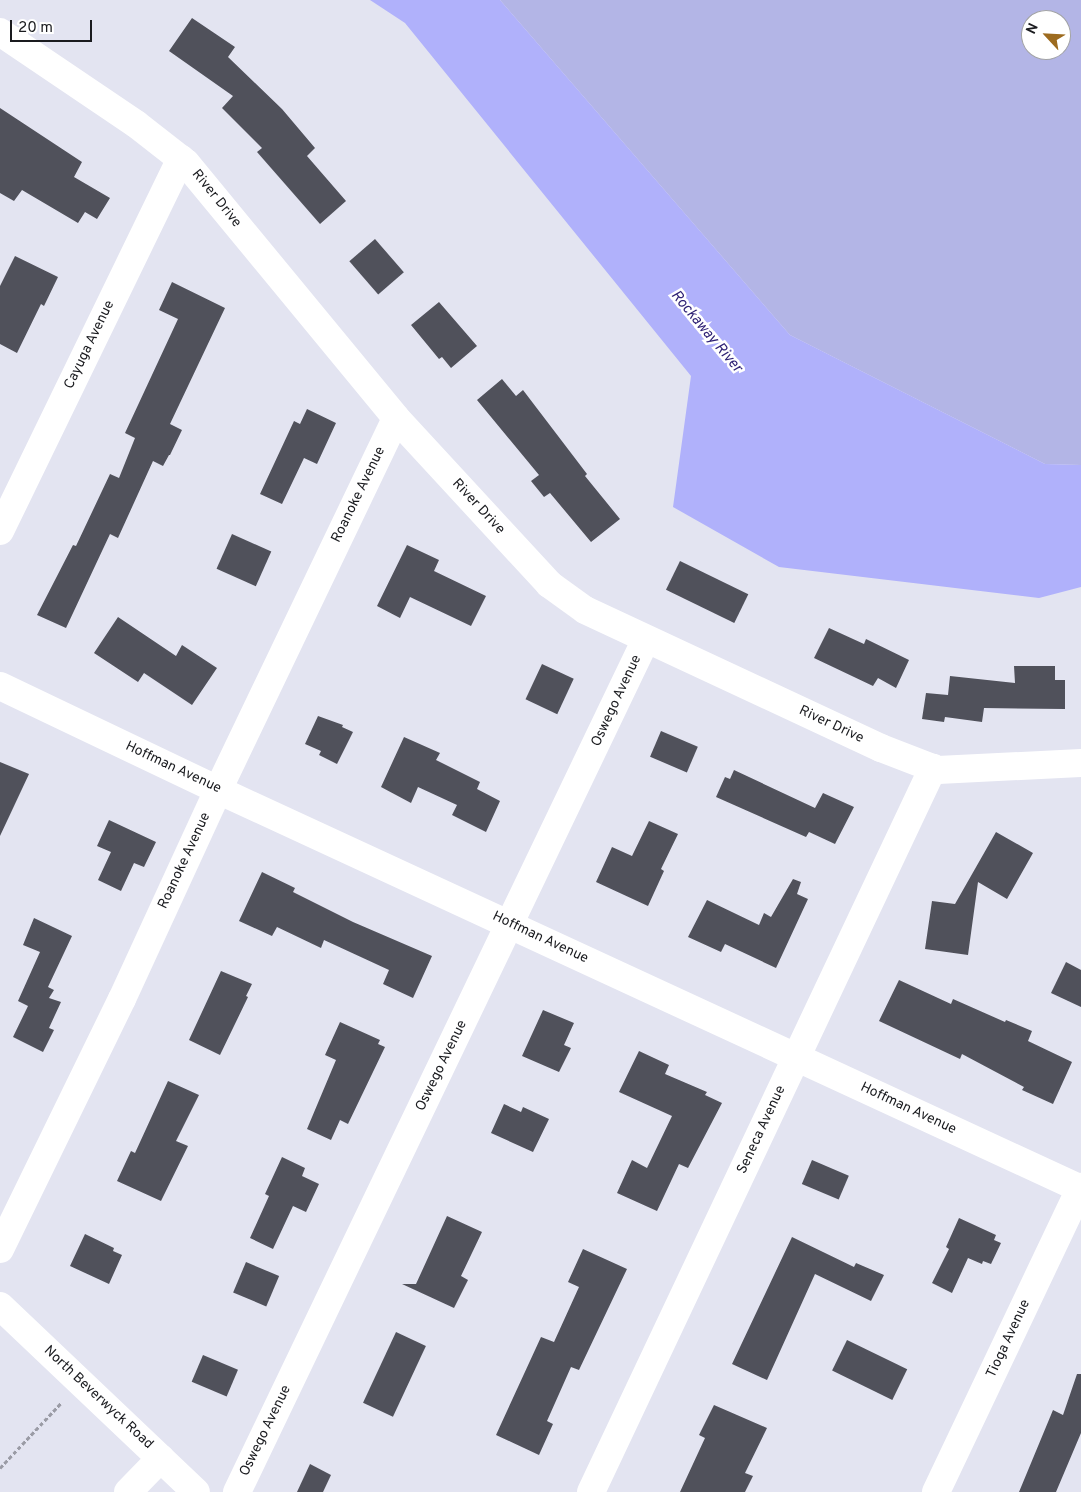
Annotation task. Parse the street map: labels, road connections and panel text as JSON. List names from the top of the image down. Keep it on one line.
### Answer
{"streets":{"street":["River Drive","Cayuga Avenue","Roanoke Avenue","Oswego Avenue","Hoffman Avenue","Seneca Avenue","Tioga Avenue","North Beverwyck Road"]},"crossings":[["River Drive","Cayuga Avenue"],["River Drive","Roanoke Avenue"],["River Drive","Oswego Avenue"],["River Drive","Seneca Avenue"],["Roanoke Avenue","Hoffman Avenue"],["Oswego Avenue","Hoffman Avenue"],["Hoffman Avenue","Seneca Avenue"],["Hoffman Avenue","Tioga Avenue"]],"water":["Rockaway River"],"scale_bar":"20 m","north":"top left"}
